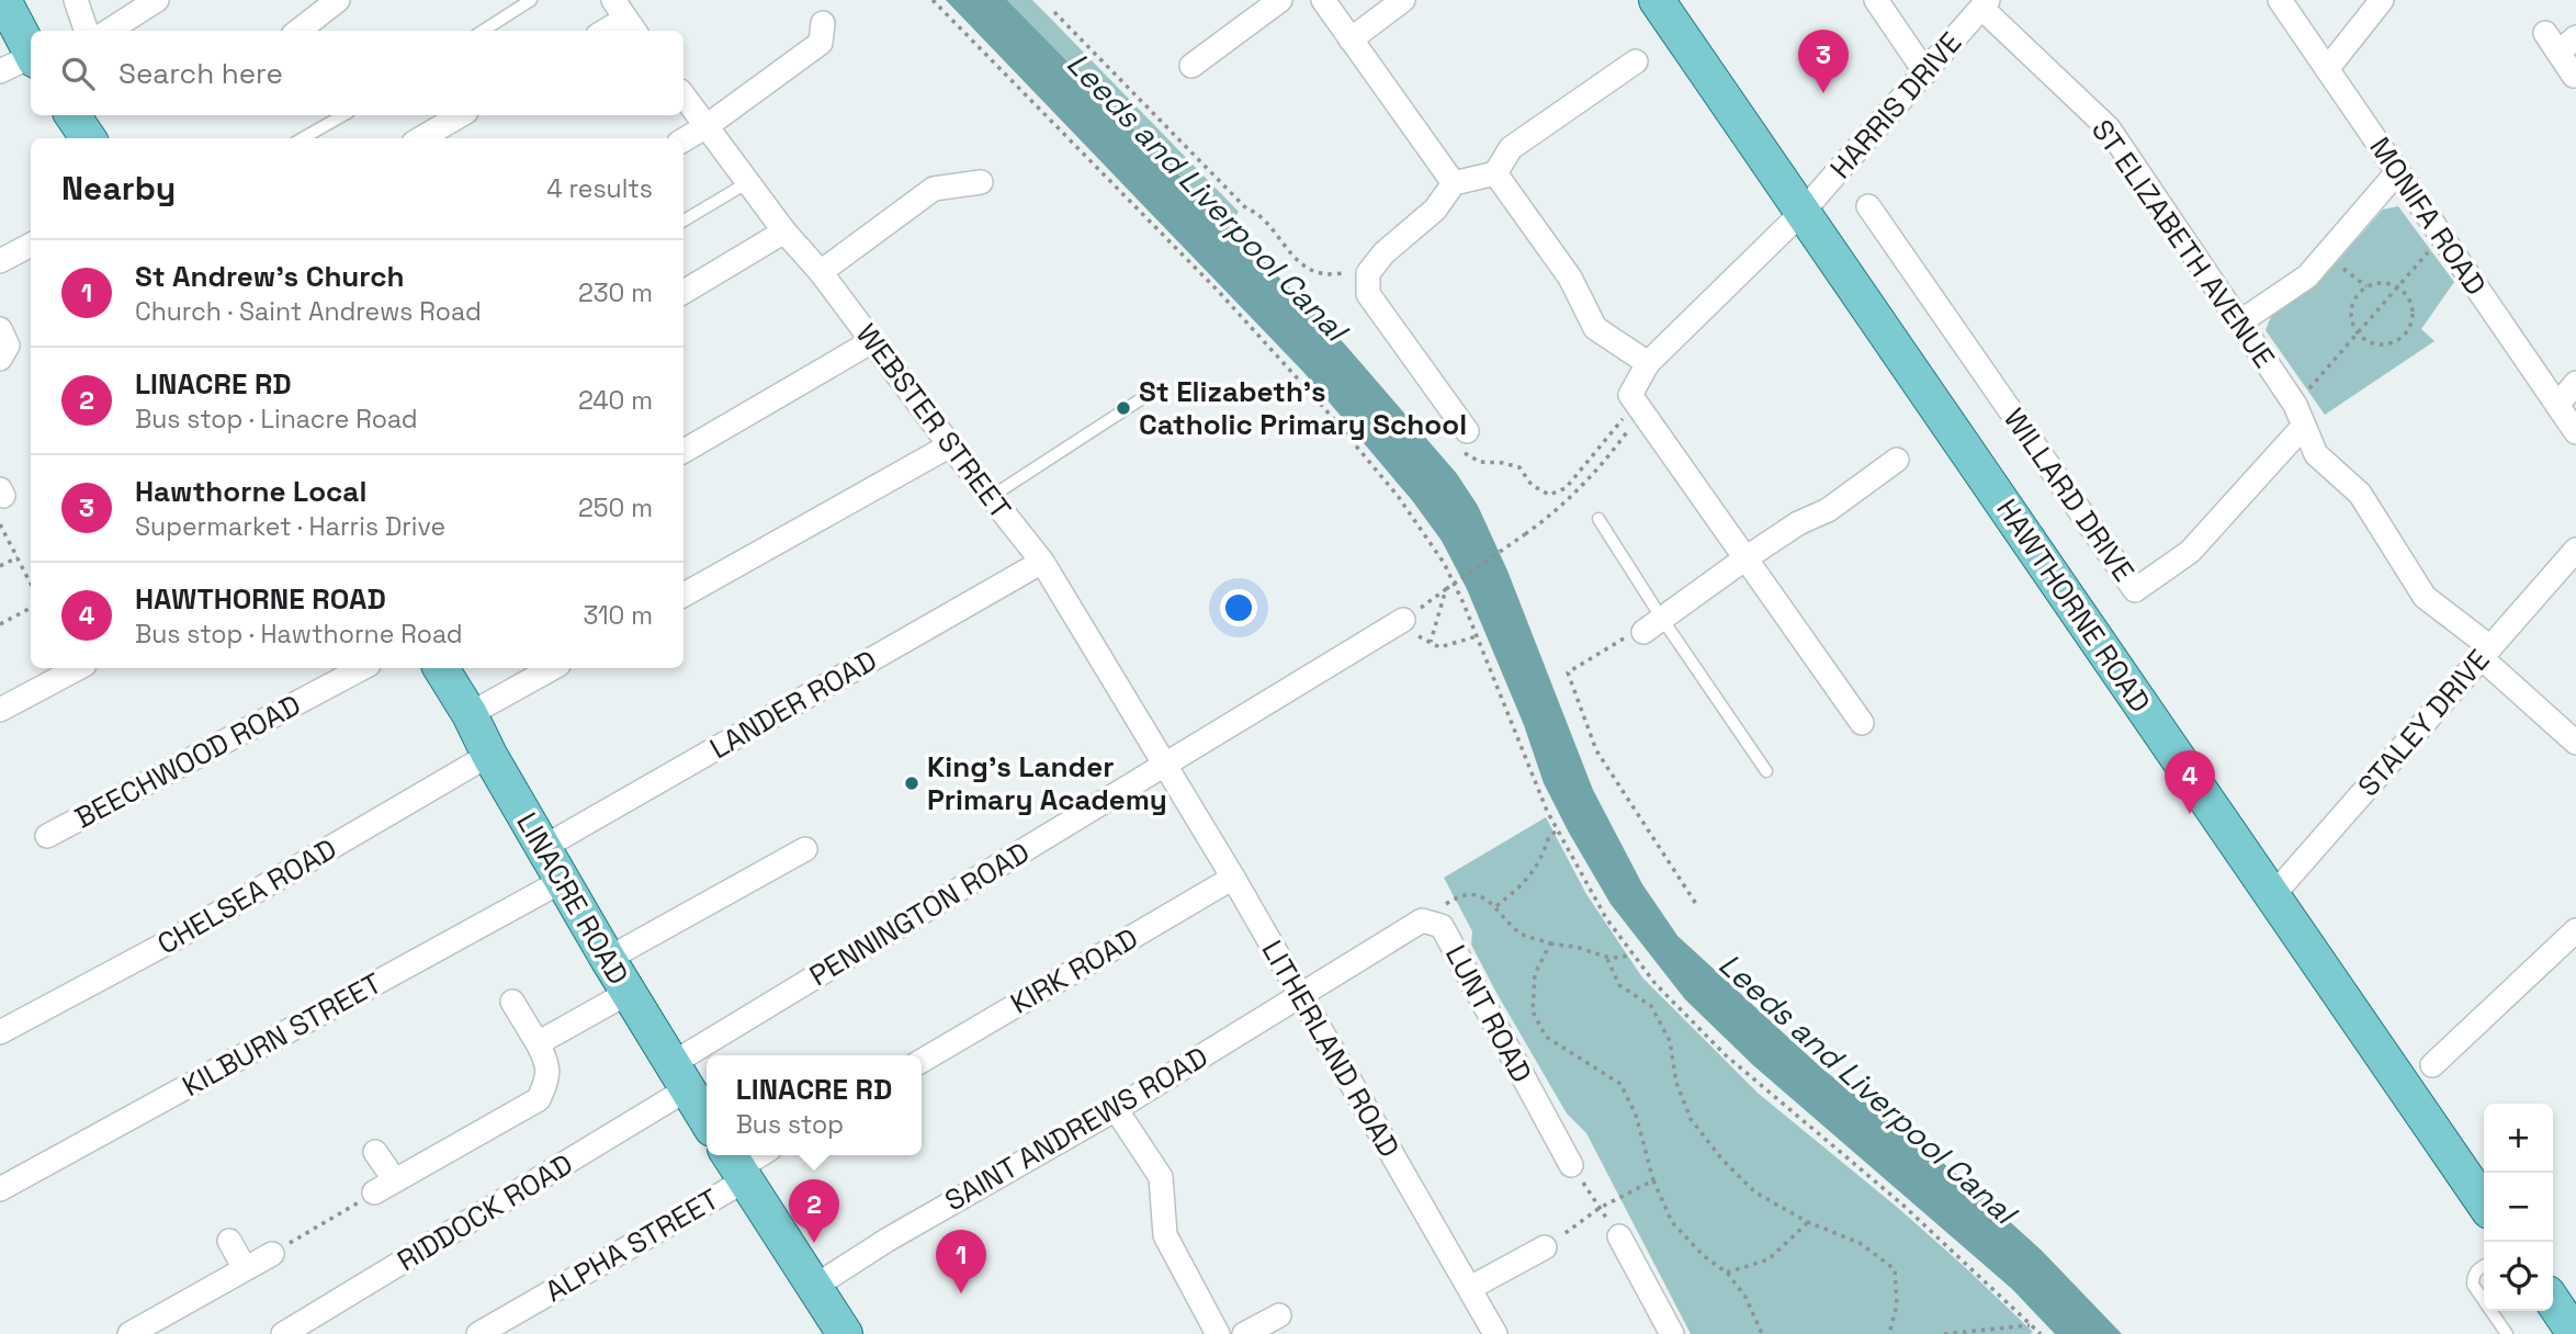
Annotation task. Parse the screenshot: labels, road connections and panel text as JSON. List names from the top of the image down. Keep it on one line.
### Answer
{"streets":{"main road":["HAWTHORNE ROAD","LINACRE ROAD"],"street":["HARRIS DRIVE","MONIFA ROAD","ST ELIZABETH AVENUE","WEBSTER STREET","WILLARD DRIVE","LANDER ROAD","STALEY DRIVE","BEECHWOOD ROAD","CHELSEA ROAD","PENNINGTON ROAD","KIRK ROAD","LUNT ROAD","KILBURN STREET","LITHERLAND ROAD","SAINT ANDREWS ROAD","RIDDOCK ROAD","ALPHA STREET"]},"crossings":[["HARRIS DRIVE","ST ELIZABETH AVENUE"],["HARRIS DRIVE","HAWTHORNE ROAD"],["ST ELIZABETH AVENUE","WILLARD DRIVE"],["ST ELIZABETH AVENUE","STALEY DRIVE"],["WEBSTER STREET","LANDER ROAD"],["WEBSTER STREET","PENNINGTON ROAD"],["WEBSTER STREET","LITHERLAND ROAD"],["HAWTHORNE ROAD","STALEY DRIVE"],["LANDER ROAD","LINACRE ROAD"],["CHELSEA ROAD","LINACRE ROAD"],["LINACRE ROAD","PENNINGTON ROAD"],["LINACRE ROAD","KILBURN STREET"],["LINACRE ROAD","RIDDOCK ROAD"],["PENNINGTON ROAD","LITHERLAND ROAD"],["PENNINGTON ROAD","RIDDOCK ROAD"],["KIRK ROAD","LITHERLAND ROAD"],["LUNT ROAD","LITHERLAND ROAD"],["LUNT ROAD","SAINT ANDREWS ROAD"],["LITHERLAND ROAD","SAINT ANDREWS ROAD"]],"water":["Leeds and Liverpool Canal"],"places":["St Elizabeth's Catholic Primary School","King's Lander Primary Academy"],"page":{"pins":["3","4","2","1"],"search":"Search here","heading":["Nearby","4 results"],"list":[{"mark":"1","name":"St Andrew's Church","note":"Church · Saint Andrews Road","value":"230 m"},{"mark":"2","name":"LINACRE RD","note":"Bus stop · Linacre Road","value":"240 m"},{"mark":"3","name":"Hawthorne Local","note":"Supermarket · Harris Drive","value":"250 m"},{"mark":"4","name":"HAWTHORNE ROAD","note":"Bus stop · Hawthorne Road","value":"310 m"}],"popup":["LINACRE RD","Bus stop"],"map_buttons":["+","−"]}}
